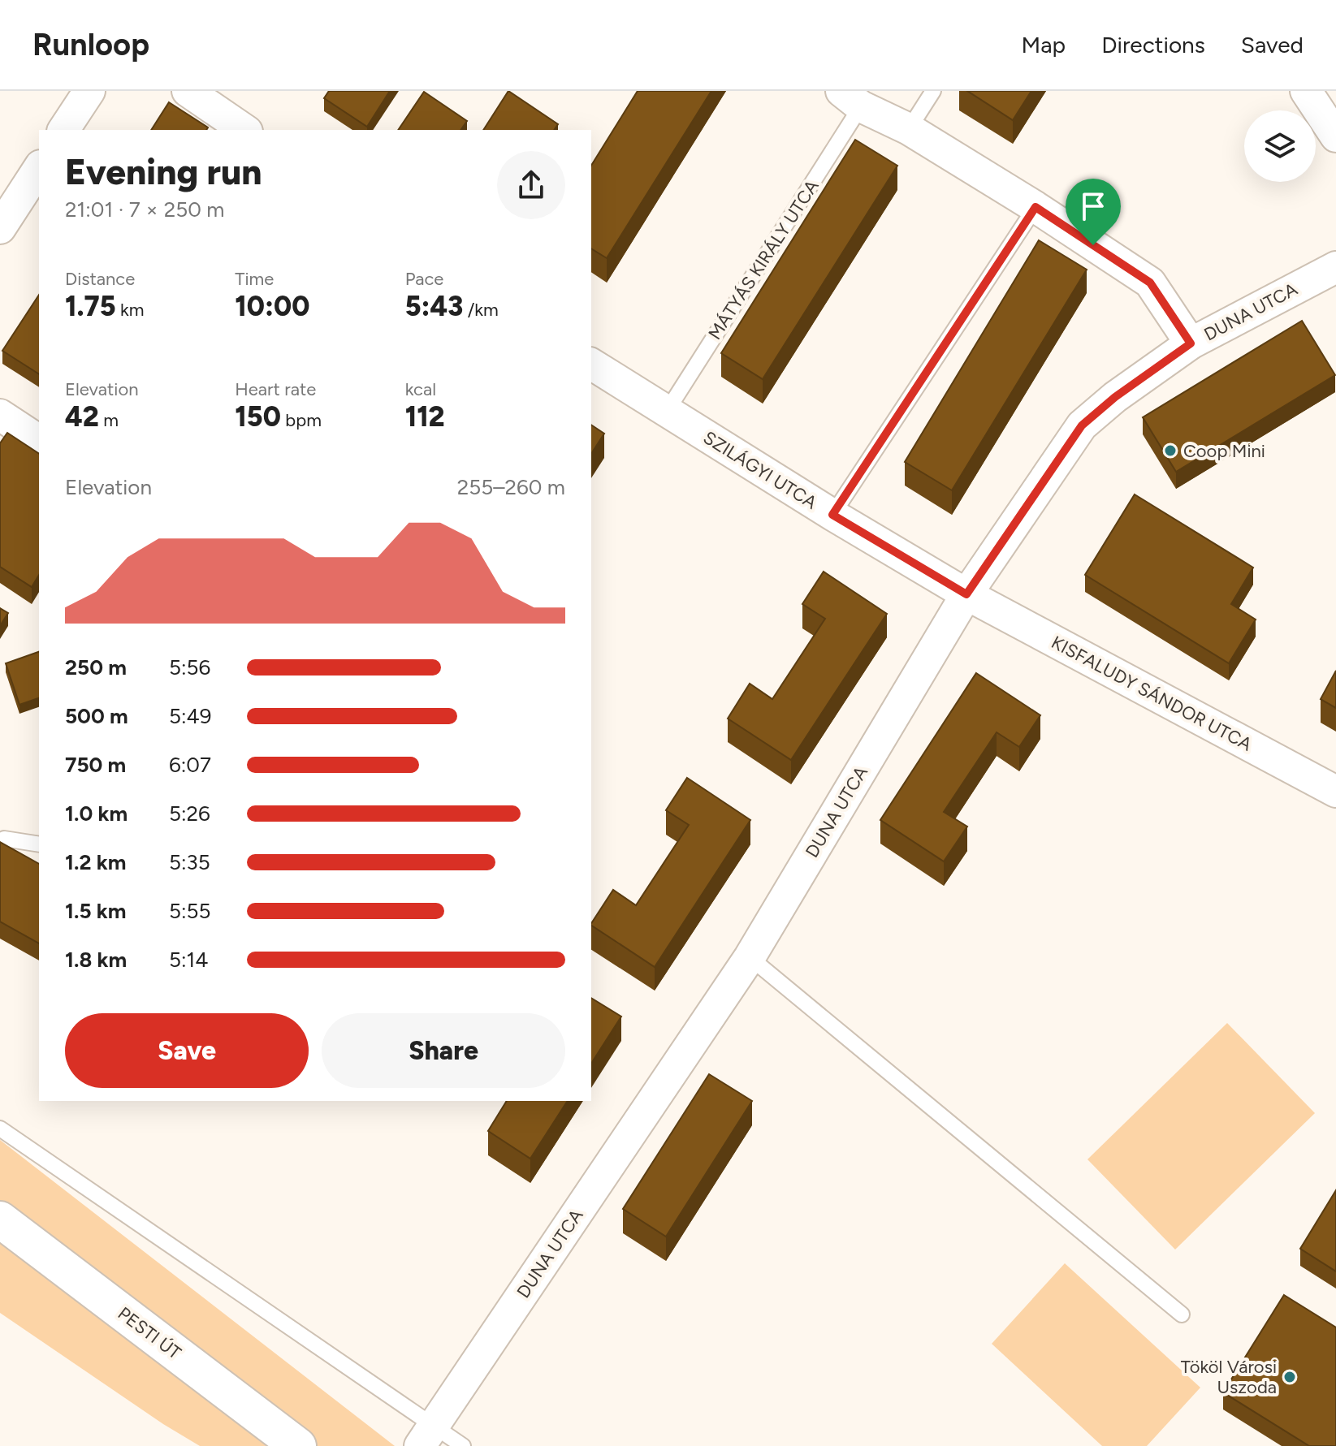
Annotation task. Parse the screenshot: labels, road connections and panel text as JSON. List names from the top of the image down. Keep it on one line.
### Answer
{"streets":{"main road":["PESTI ÚT"],"street":["DUNA UTCA","SZILÁGYI UTCA","KISFALUDY SÁNDOR UTCA"],"lane":["MÁTYÁS KIRÁLY UTCA"]},"crossings":[["MÁTYÁS KIRÁLY UTCA","SZILÁGYI UTCA"],["DUNA UTCA","SZILÁGYI UTCA"],["DUNA UTCA","KISFALUDY SÁNDOR UTCA"],["SZILÁGYI UTCA","KISFALUDY SÁNDOR UTCA"]],"places":["Coop Mini","Tököl Városi Uszoda"],"page":{"header":"Runloop","nav":["Map","Directions","Saved"],"heading":["Evening run","21:01 · 7 × 250 m"],"stats":[["Distance","1.75 km"],["Time","10:00"],["Pace","5:43 /km"],["Elevation","42 m"],["Heart rate","150 bpm"],["kcal","112"]],"chart":["Elevation","255–260 m"],"list":[{"name":"250 m","note":"5:56"},{"name":"500 m","note":"5:49"},{"name":"750 m","note":"6:07"},{"name":"1.0 km","note":"5:26"},{"name":"1.2 km","note":"5:35"},{"name":"1.5 km","note":"5:55"},{"name":"1.8 km","note":"5:14"}],"buttons":["Save","Share"]}}
